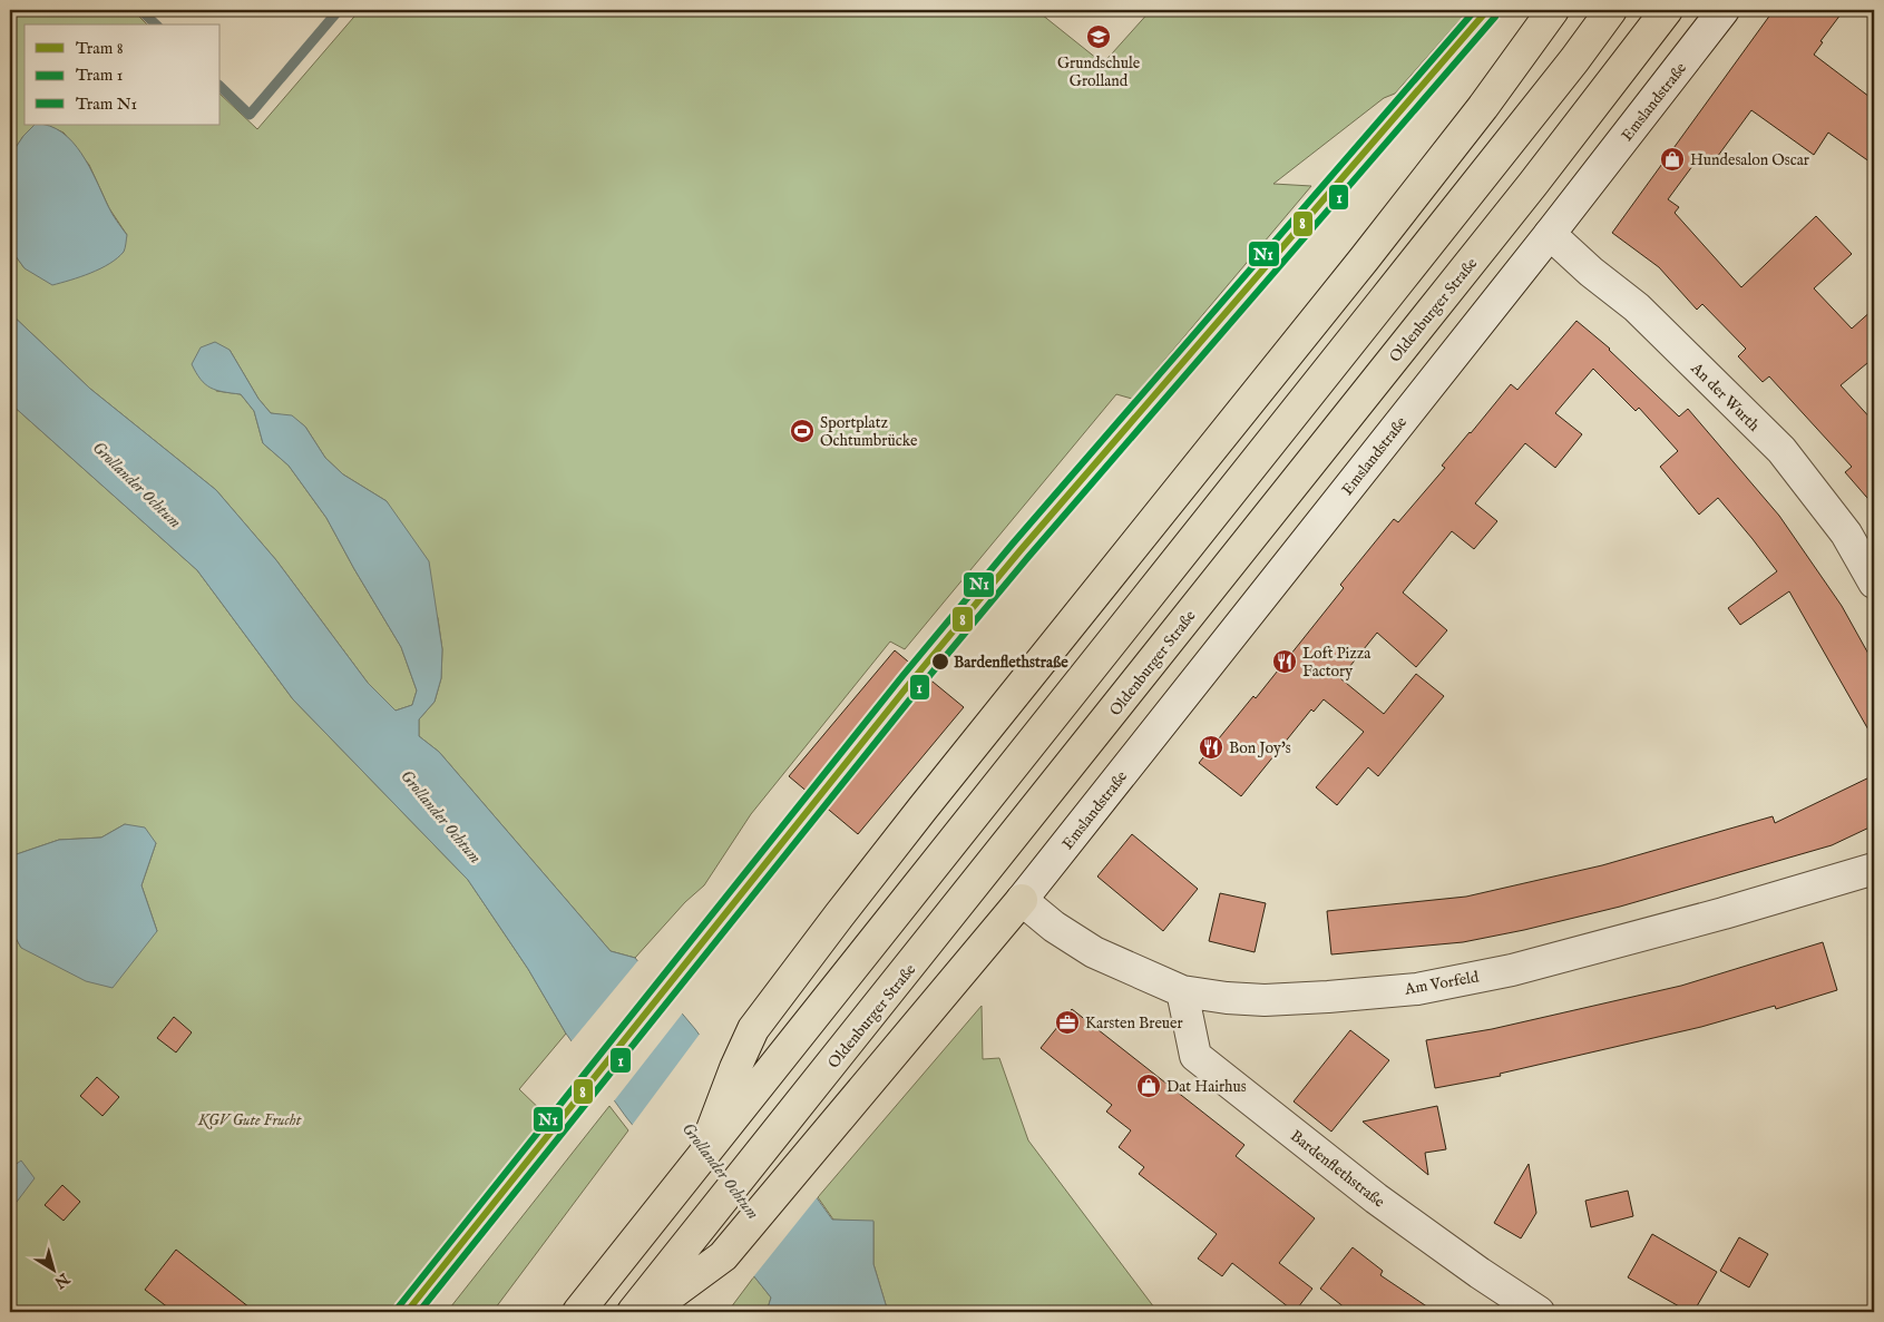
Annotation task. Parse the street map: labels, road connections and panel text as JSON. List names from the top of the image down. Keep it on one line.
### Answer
{"streets":{"highway":["Oldenburger Straße"],"street":["Emslandstraße","An der Wurth","Am Vorfeld","Bardenflethstraße"]},"crossings":[["Emslandstraße","An der Wurth"],["Emslandstraße","Am Vorfeld"],["Am Vorfeld","Bardenflethstraße"]],"water":["Grollander Ochtum"],"parks":["KGV Gute Frucht"],"places":{"school or university":["Grundschule Grolland"],"shop":["Hundesalon Oscar","Dat Hairhus"],"sports":["Sportplatz Ochtumbrücke"],"other":["Bardenflethstraße"],"restaurant":["Loft Pizza Factory","Bon Joy's"],"office":["Karsten Breuer"]},"lines":["tram line 8","tram line N1","tram line 1"],"legend":["Tram 8","Tram 1","Tram N1"],"north":"bottom right"}
